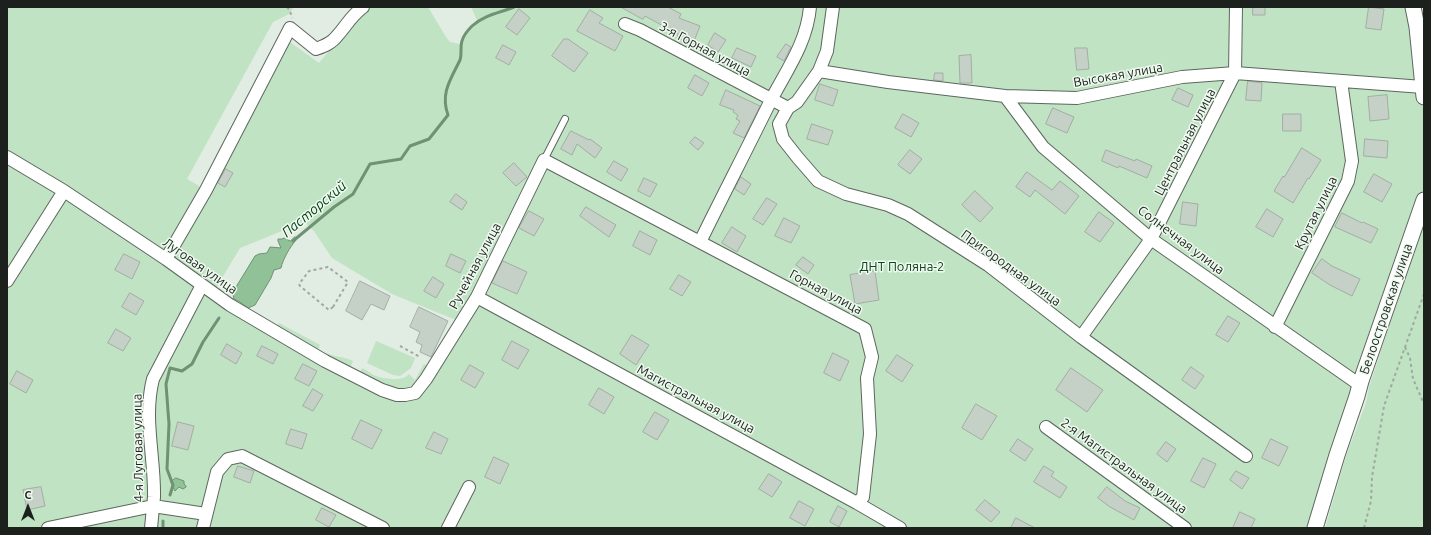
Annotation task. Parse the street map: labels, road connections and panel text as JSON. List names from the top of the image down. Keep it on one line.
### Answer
{"streets":{"street":["3-я Горная улица","Высокая улица","Центральная улица","Крутая улица","Солнечная улица","Луговая улица","Ручейная улица","Пригородная улица","Горная улица","Белоостровская улица","Магистральная улица","4-я Луговая улица","2-я Магистральная улица"]},"crossings":[["3-я Горная улица","Пригородная улица"],["Высокая улица","Центральная улица"],["Высокая улица","Крутая улица"],["Высокая улица","Солнечная улица"],["Центральная улица","Солнечная улица"],["Центральная улица","Пригородная улица"],["Крутая улица","Солнечная улица"],["Солнечная улица","Белоостровская улица"],["Луговая улица","Ручейная улица"],["Луговая улица","4-я Луговая улица"],["Ручейная улица","Горная улица"],["Ручейная улица","Магистральная улица"],["Горная улица","Магистральная улица"]],"water":["Пасторский"],"parks":["ДНТ Поляна-2"],"north":"top"}
